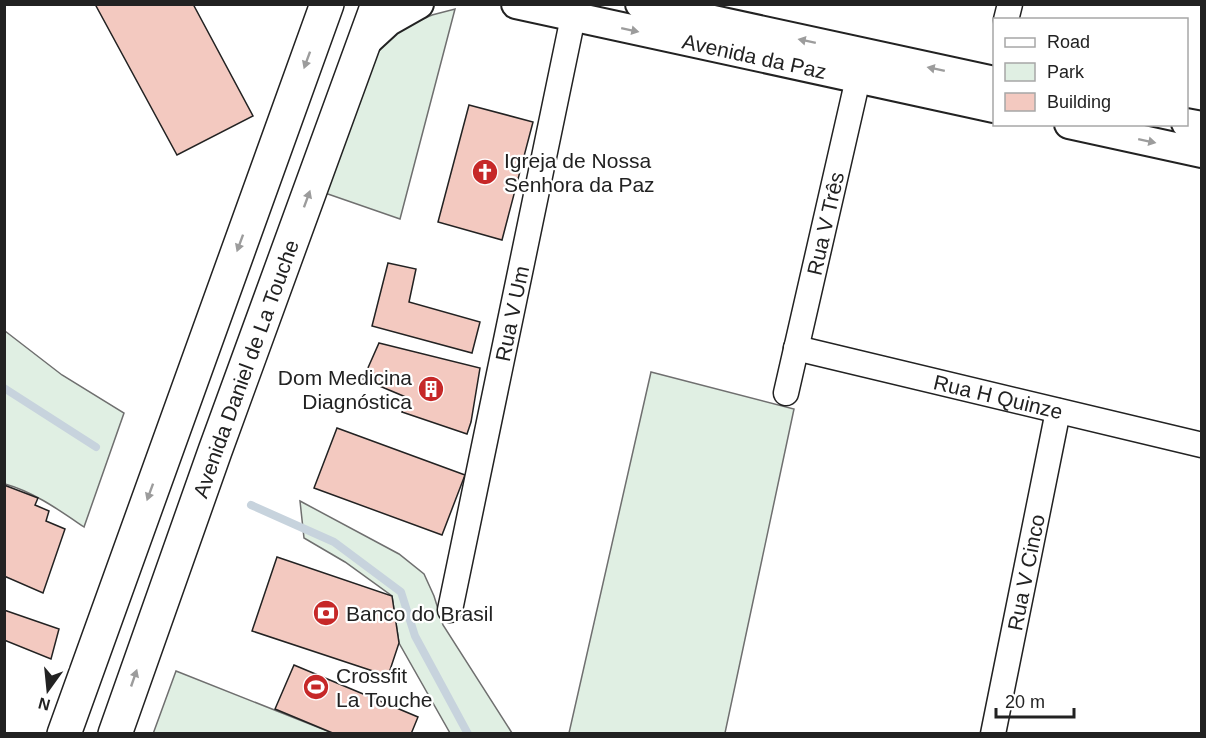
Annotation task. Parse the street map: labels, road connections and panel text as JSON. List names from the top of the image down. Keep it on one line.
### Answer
{"streets":{"main road":["Avenida Daniel de La Touche"],"street":["Avenida da Paz","Rua V Três","Rua V Um","Rua H Quinze","Rua V Cinco"]},"crossings":[["Avenida da Paz","Rua V Três"],["Avenida da Paz","Rua V Um"],["Rua V Três","Rua H Quinze"],["Rua H Quinze","Rua V Cinco"]],"places":{"church":["Igreja de Nossa Senhora da Paz"],"building":["Dom Medicina Diagnóstica"],"bank":["Banco do Brasil"],"sports":["Crossfit La Touche"]},"legend":["Road","Park","Building"],"scale_bar":"20 m","north":"bottom"}
